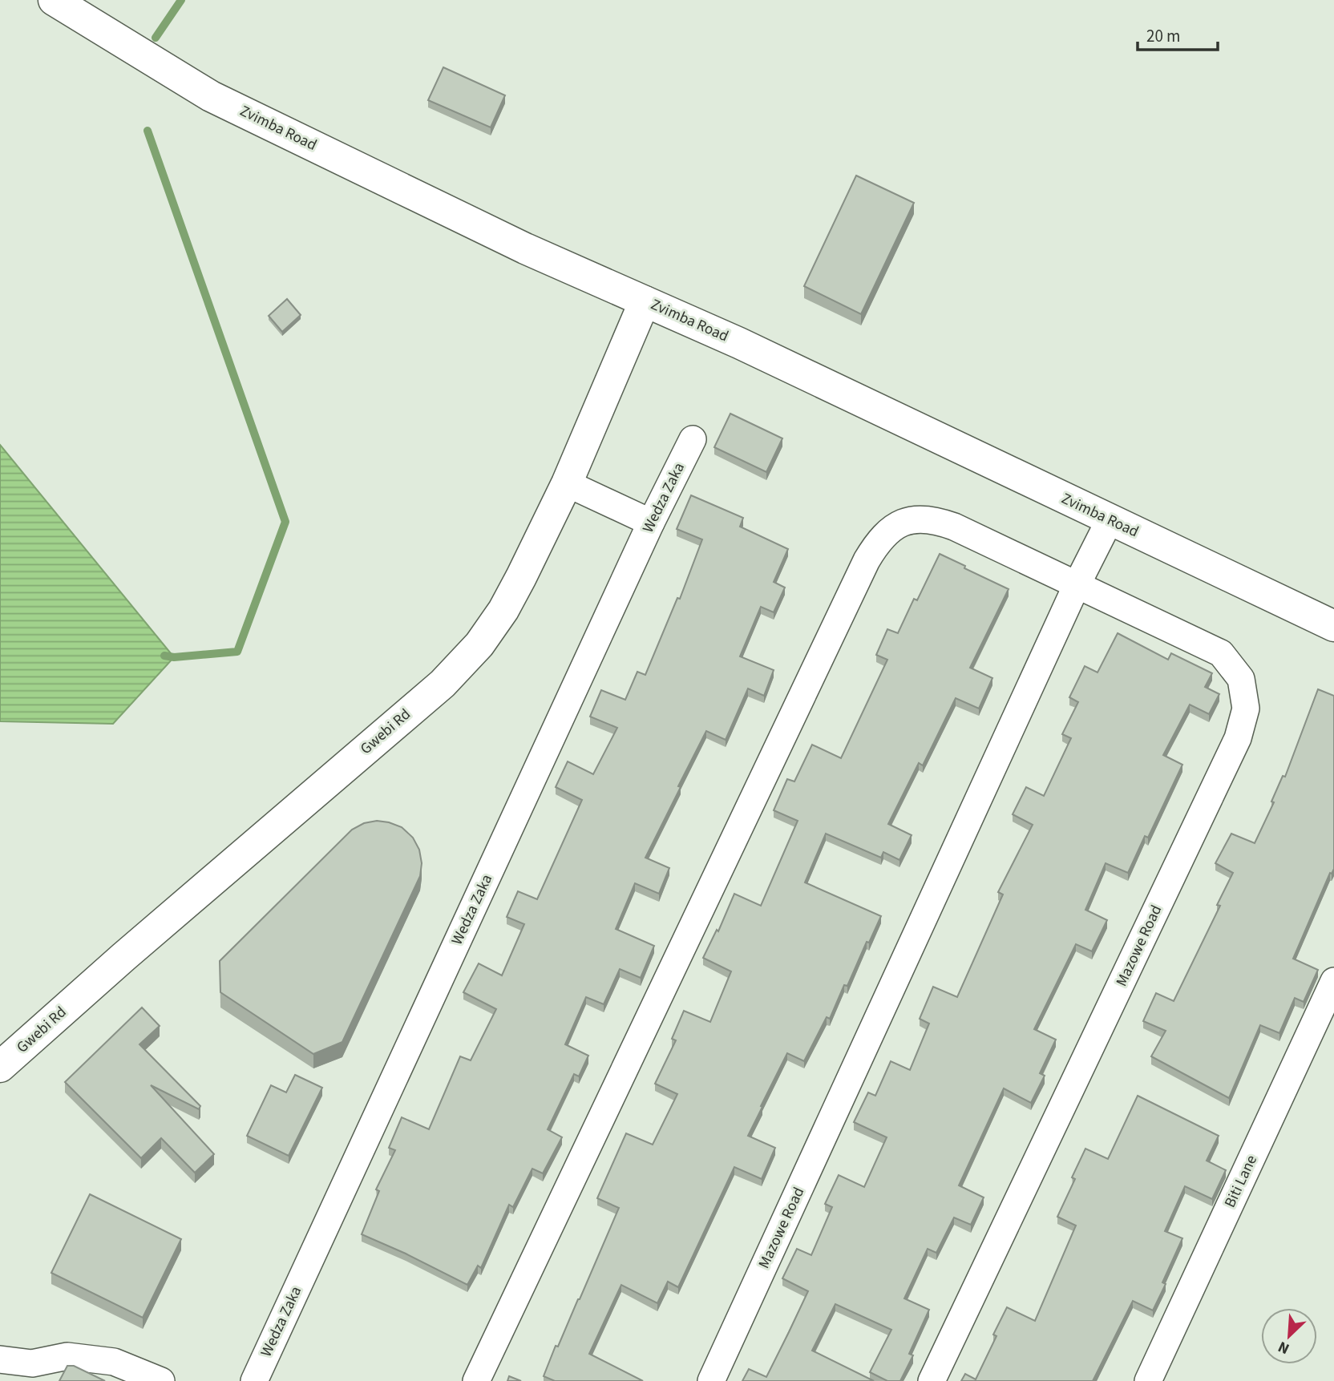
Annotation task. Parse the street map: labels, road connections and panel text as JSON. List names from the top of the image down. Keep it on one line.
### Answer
{"streets":{"street":["Zvimba Road","Wedza Zaka","Gwebi Rd","Mazowe Road","Biti Lane"]},"crossings":[["Zvimba Road","Gwebi Rd"],["Zvimba Road","Mazowe Road"]],"scale_bar":"20 m","north":"bottom left"}
